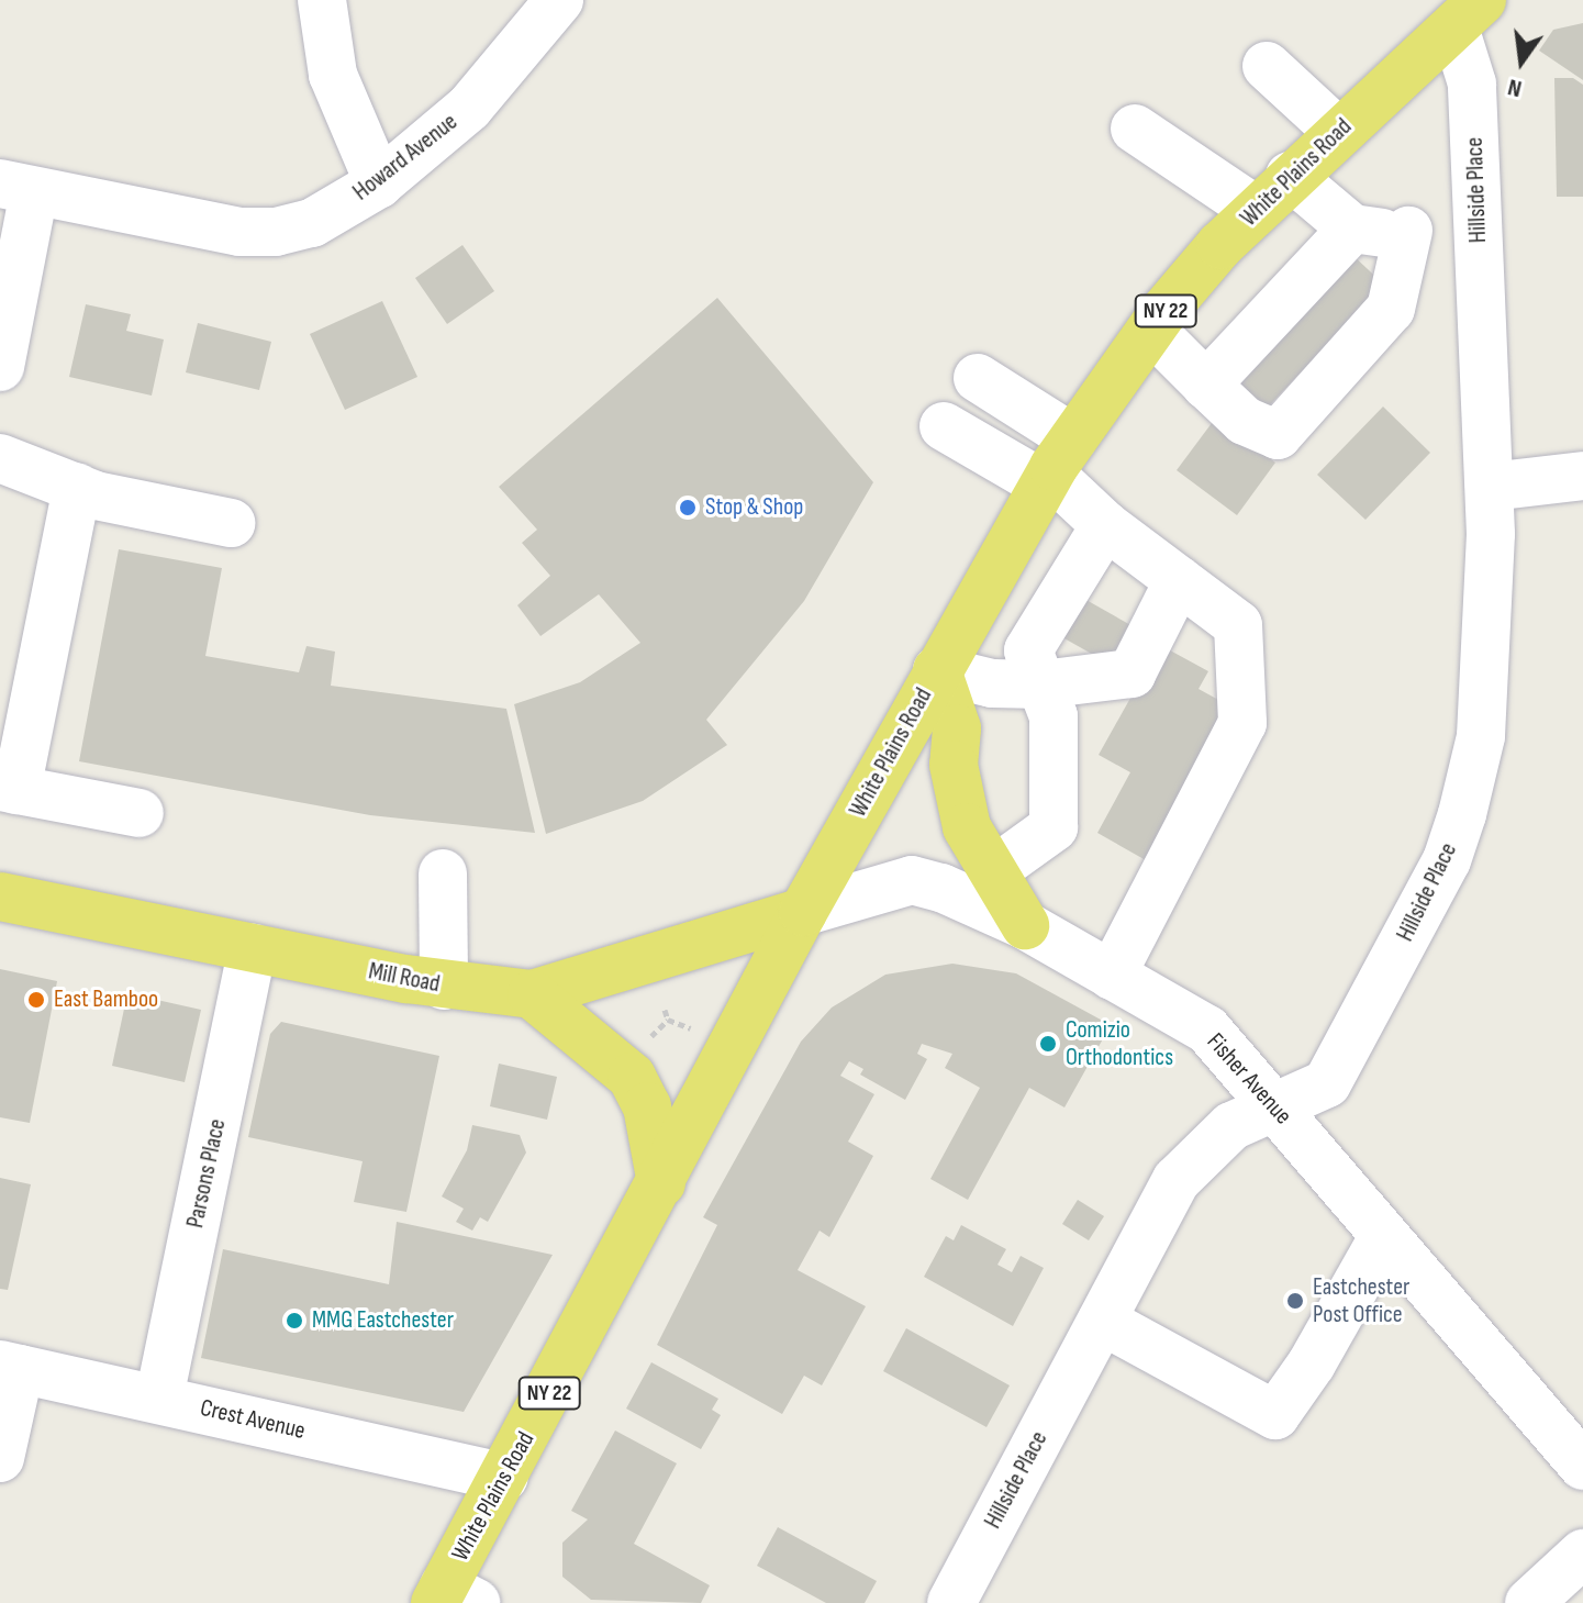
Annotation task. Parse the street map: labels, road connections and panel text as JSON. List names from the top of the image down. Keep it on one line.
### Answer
{"streets":{"main road":["White Plains Road","NY 22","Mill Road"],"street":["Howard Avenue","Hillside Place","Fisher Avenue","Parsons Place","Crest Avenue"]},"crossings":[["White Plains Road","Hillside Place"],["White Plains Road","Mill Road"],["White Plains Road","Fisher Avenue"],["White Plains Road","Crest Avenue"],["Hillside Place","Fisher Avenue"],["Mill Road","Fisher Avenue"],["Mill Road","Parsons Place"],["Parsons Place","Crest Avenue"]],"places":["Stop & Shop","East Bamboo","Comizio Orthodontics","Eastchester Post Office","MMG Eastchester"],"north":"bottom"}
